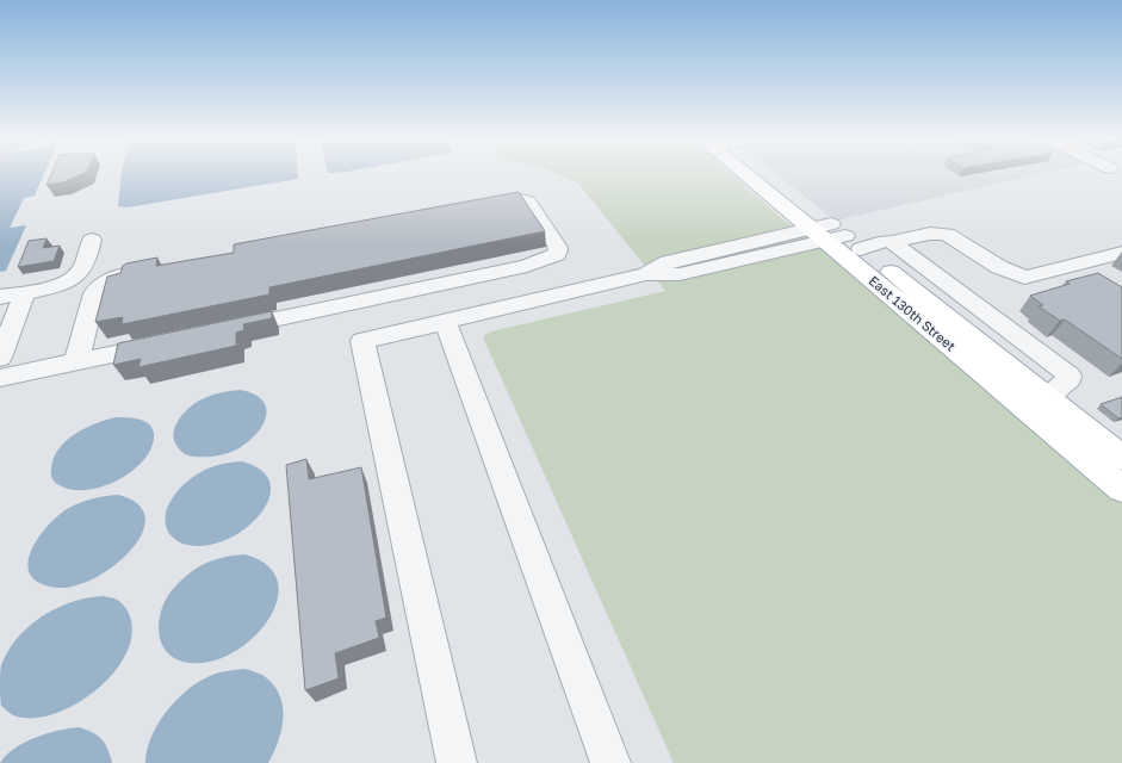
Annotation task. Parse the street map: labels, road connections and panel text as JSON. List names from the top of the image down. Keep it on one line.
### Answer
{"streets":{"main road":["East 130th Street"]}}
